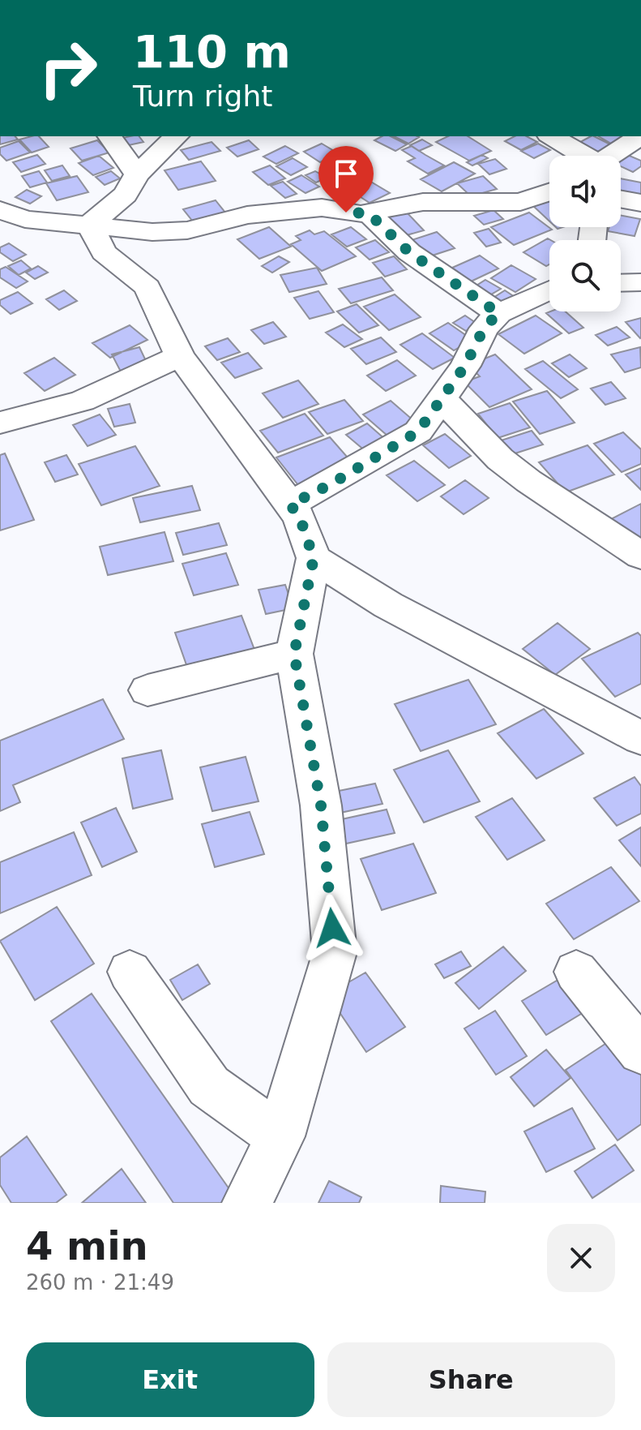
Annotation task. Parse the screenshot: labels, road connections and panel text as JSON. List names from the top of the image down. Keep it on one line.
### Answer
{"page":{"turn":["110 m","Turn right"],"heading":["4 min","260 m · 21:49"],"buttons":["Exit","Share"]}}
